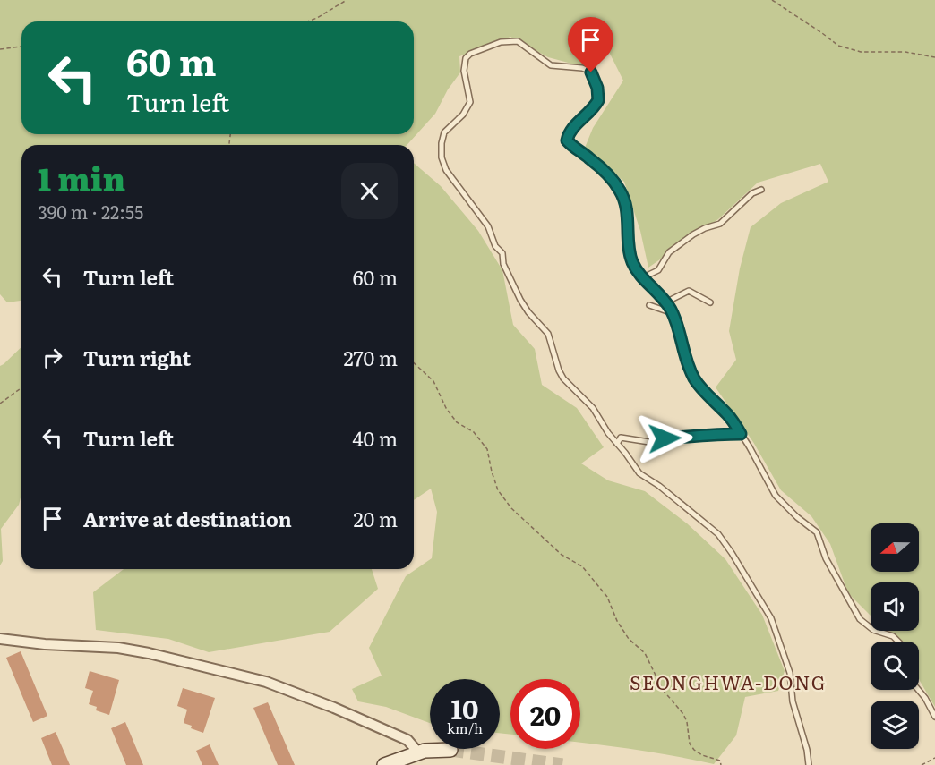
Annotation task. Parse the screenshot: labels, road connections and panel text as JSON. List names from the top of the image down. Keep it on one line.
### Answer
{"districts":["SEONGHWA-DONG"],"north":"left","page":{"turn":["60 m","Turn left"],"heading":["1 min","390 m · 22:55"],"list":[{"name":"Turn left","value":"60 m"},{"name":"Turn right","value":"270 m"},{"name":"Turn left","value":"40 m"},{"name":"Arrive at destination","value":"20 m"}],"speed":"10 km/h","limit":"20"}}
